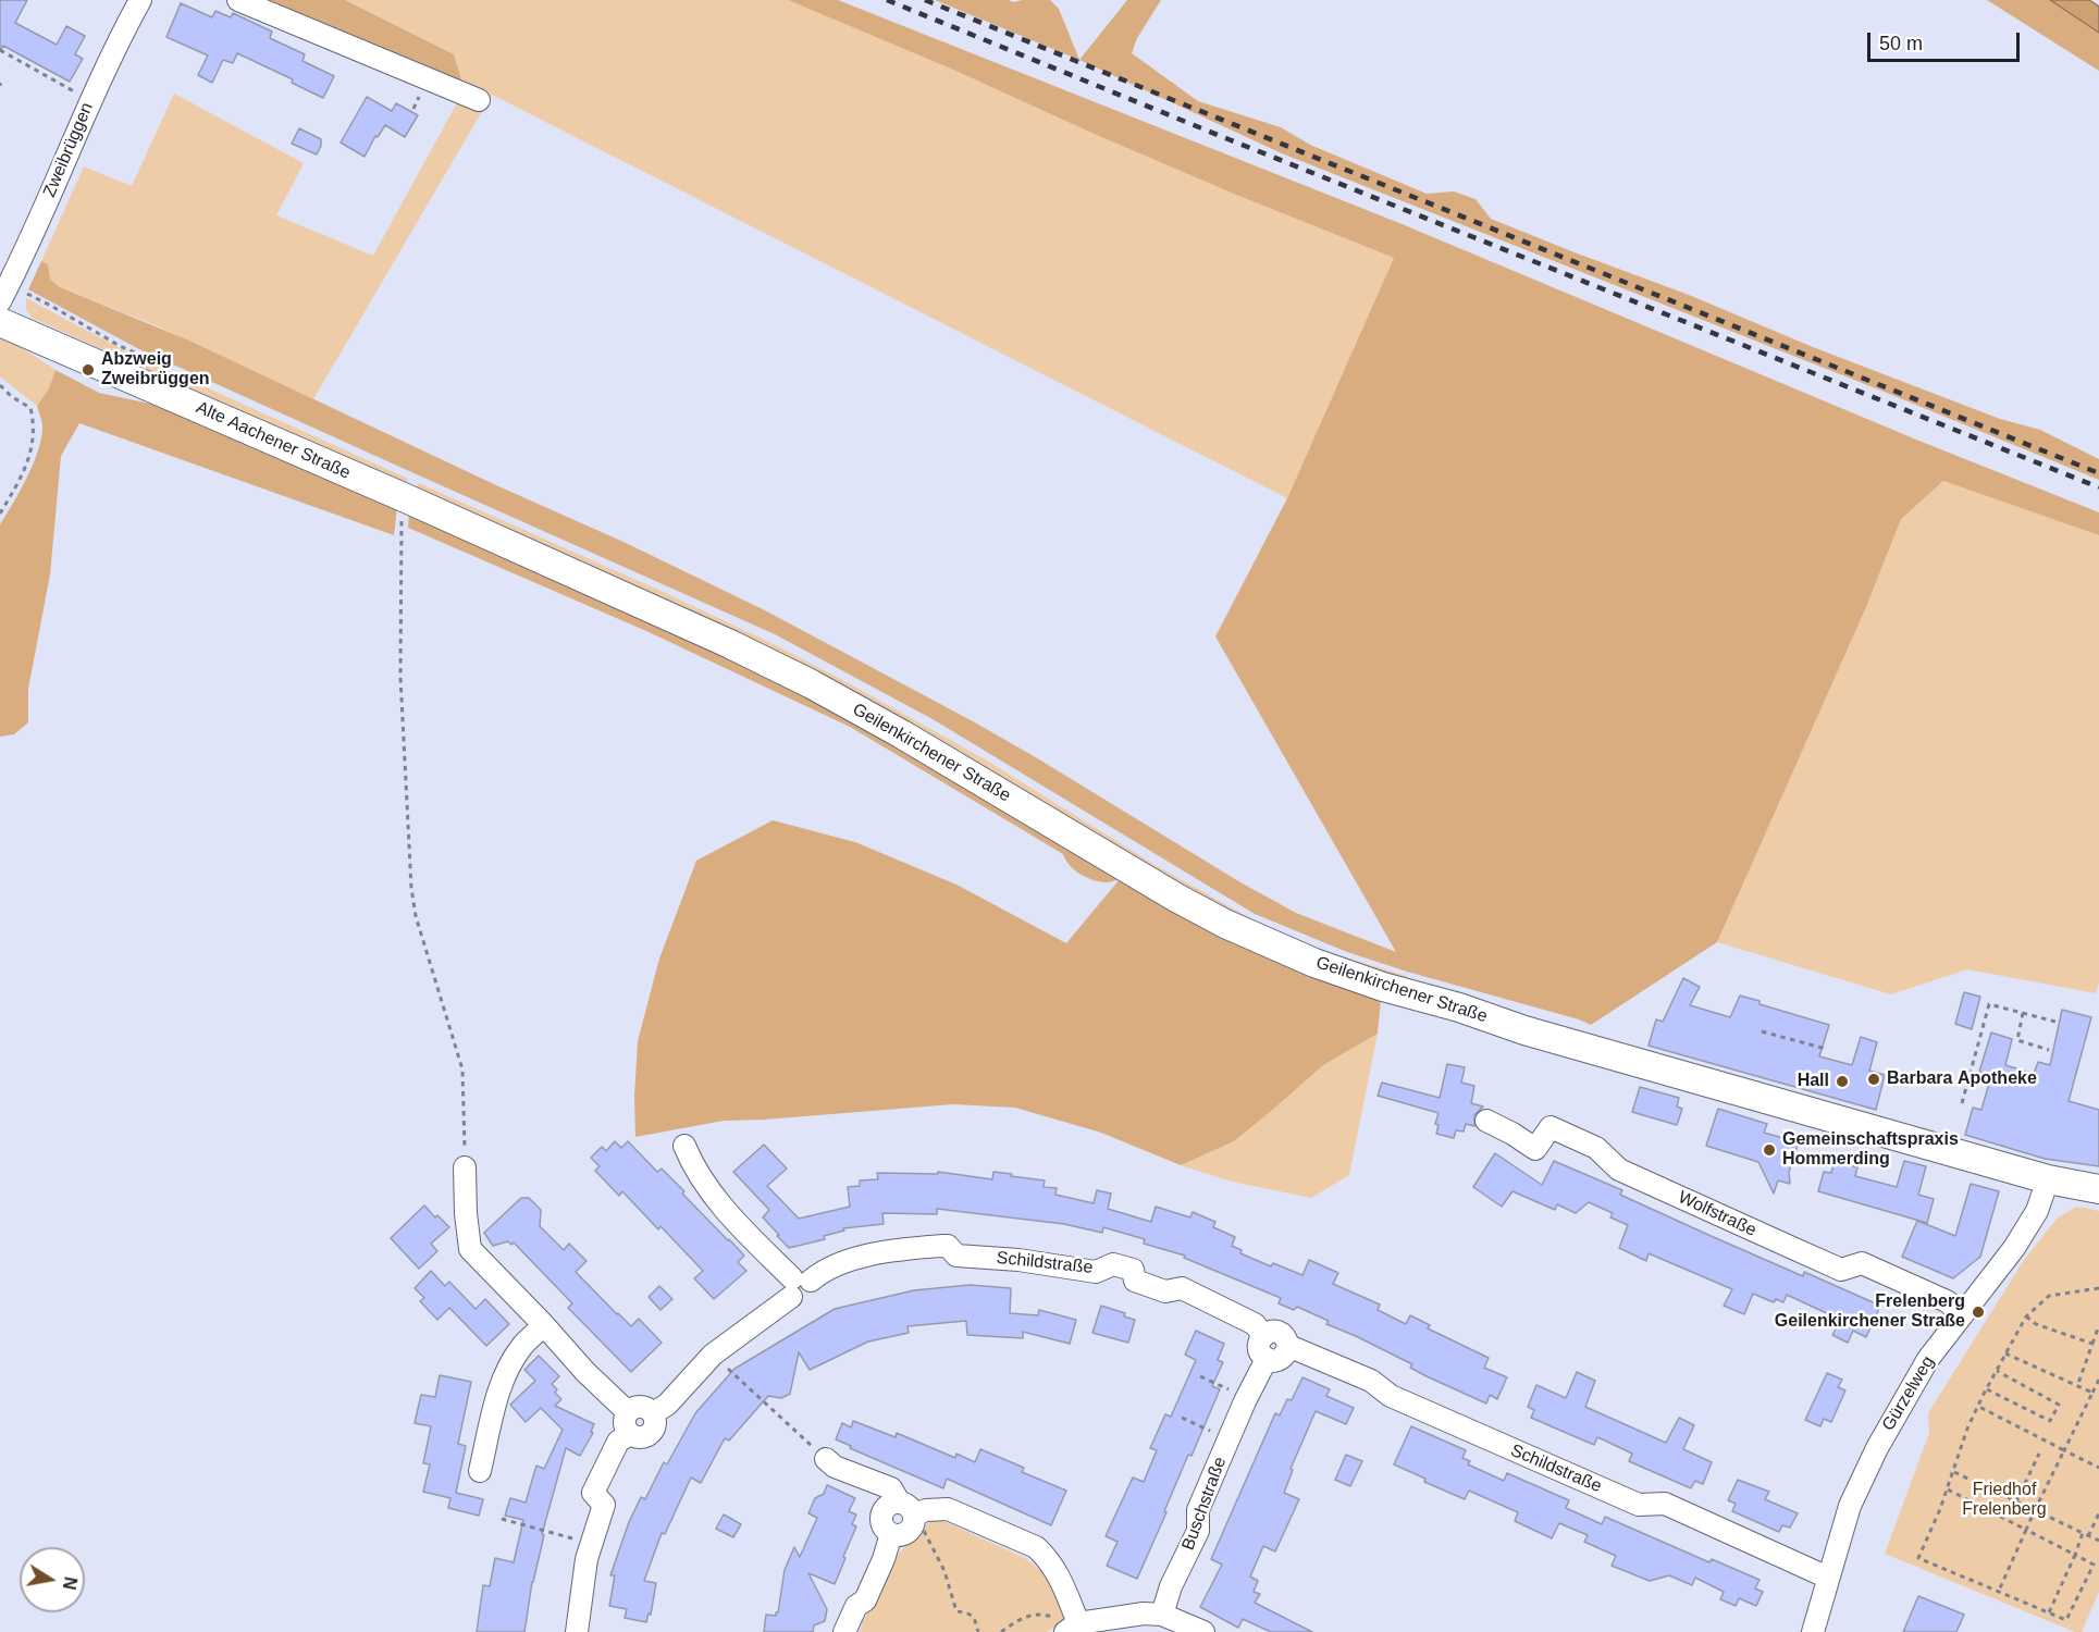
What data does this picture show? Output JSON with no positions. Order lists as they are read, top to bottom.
{
  "streets": {
    "main road": ["Alte Aachener Straße", "Geilenkirchener Straße"],
    "street": [
      "Zweibrüggen",
      "Wolfstraße",
      "Schildstraße",
      "Gürzelweg",
      "Buschstraße"
    ]
  },
  "crossings": [
    ["Alte Aachener Straße", "Geilenkirchener Straße"],
    ["Geilenkirchener Straße", "Gürzelweg"],
    ["Wolfstraße", "Gürzelweg"],
    ["Schildstraße", "Gürzelweg"],
    ["Schildstraße", "Buschstraße"]
  ],
  "parks": ["Friedhof Frelenberg"],
  "places": [
    "Abzweig Zweibrüggen",
    "Barbara Apotheke",
    "Hall",
    "Gemeinschaftspraxis Hommerding",
    "Frelenberg Geilenkirchener Straße"
  ],
  "scale_bar": "50 m",
  "north": "right"
}
